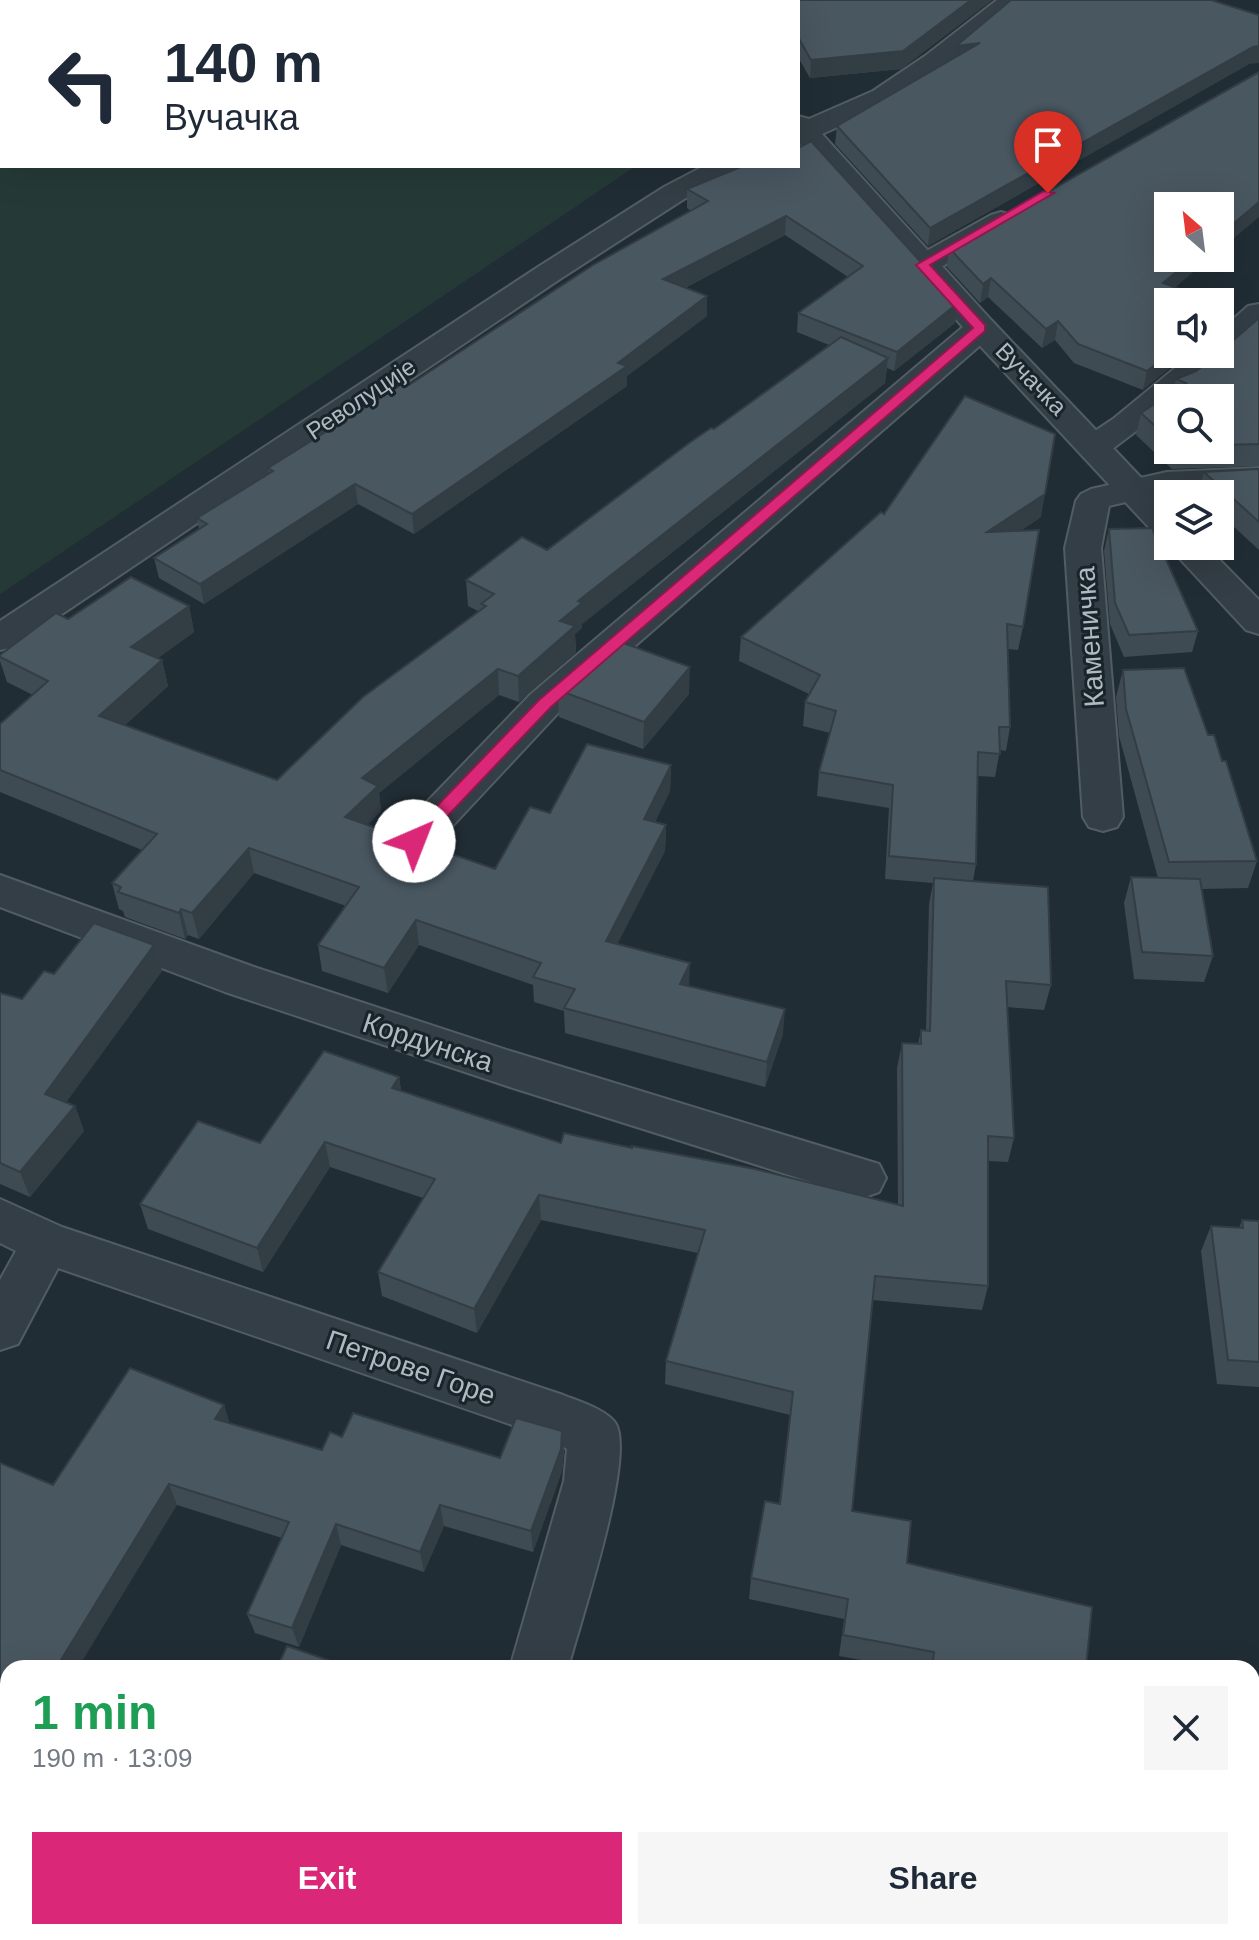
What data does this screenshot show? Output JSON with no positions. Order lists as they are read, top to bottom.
{
  "streets": {
    "street": [
      "Вучачка",
      "Револуције",
      "Каменичка",
      "Кордунска",
      "Петрове Горе"
    ]
  },
  "crossings": [
    ["Вучачка", "Каменичка"]
  ],
  "north": "top left",
  "page": {
    "turn": ["140 m", "Вучачка"],
    "heading": ["1 min", "190 m · 13:09"],
    "buttons": ["Exit", "Share"]
  }
}
